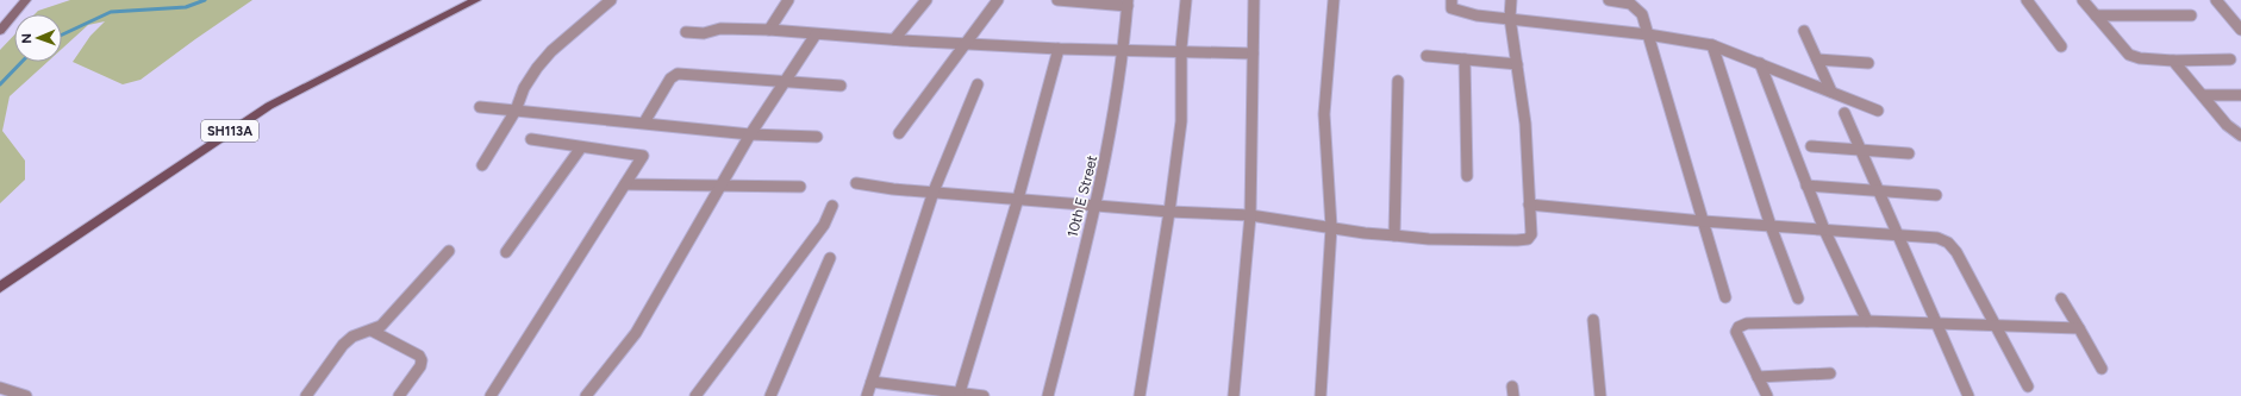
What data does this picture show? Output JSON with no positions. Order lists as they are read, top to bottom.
{
  "streets": {
    "main road": ["SH113A"],
    "street": ["10th E Street"]
  },
  "north": "left"
}
